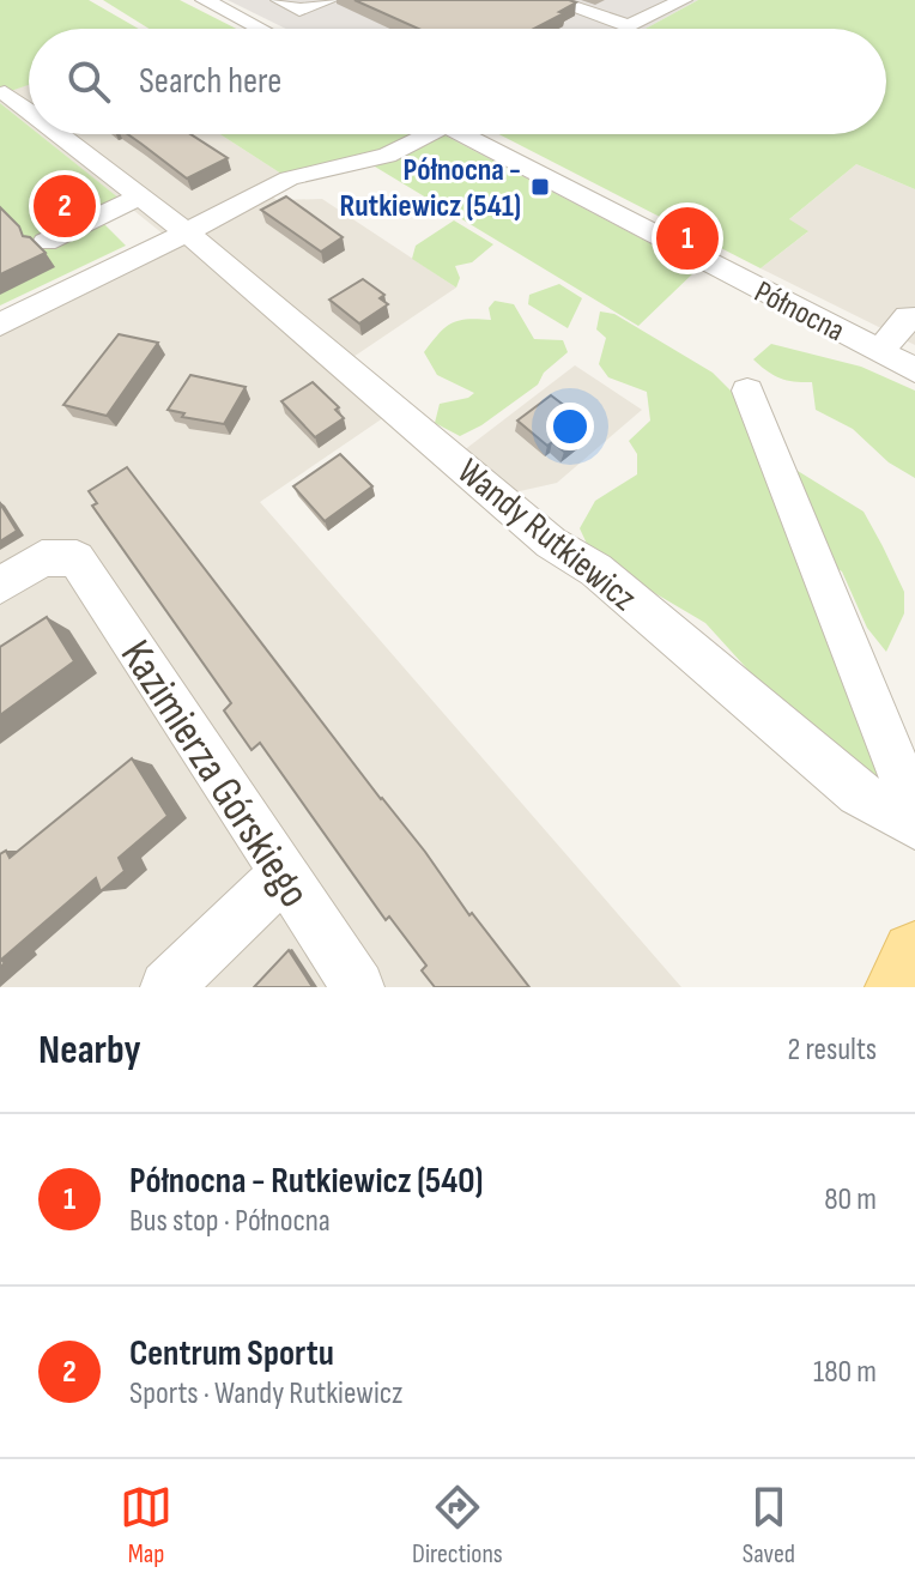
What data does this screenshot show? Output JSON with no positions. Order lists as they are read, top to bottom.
{
  "streets": {
    "street": ["Północna", "Wandy Rutkiewicz", "Kazimierza Górskiego"]
  },
  "places": {
    "transit": ["Północna - Rutkiewicz (541)"]
  },
  "page": {
    "search": "Search here",
    "pins": ["2", "1"],
    "heading": ["Nearby", "2 results"],
    "list": [
      {
        "mark": "1",
        "name": "Północna - Rutkiewicz (540)",
        "note": "Bus stop · Północna",
        "value": "80 m"
      },
      {
        "mark": "2",
        "name": "Centrum Sportu",
        "note": "Sports · Wandy Rutkiewicz",
        "value": "180 m"
      }
    ],
    "nav": ["Map", "Directions", "Saved"]
  }
}
